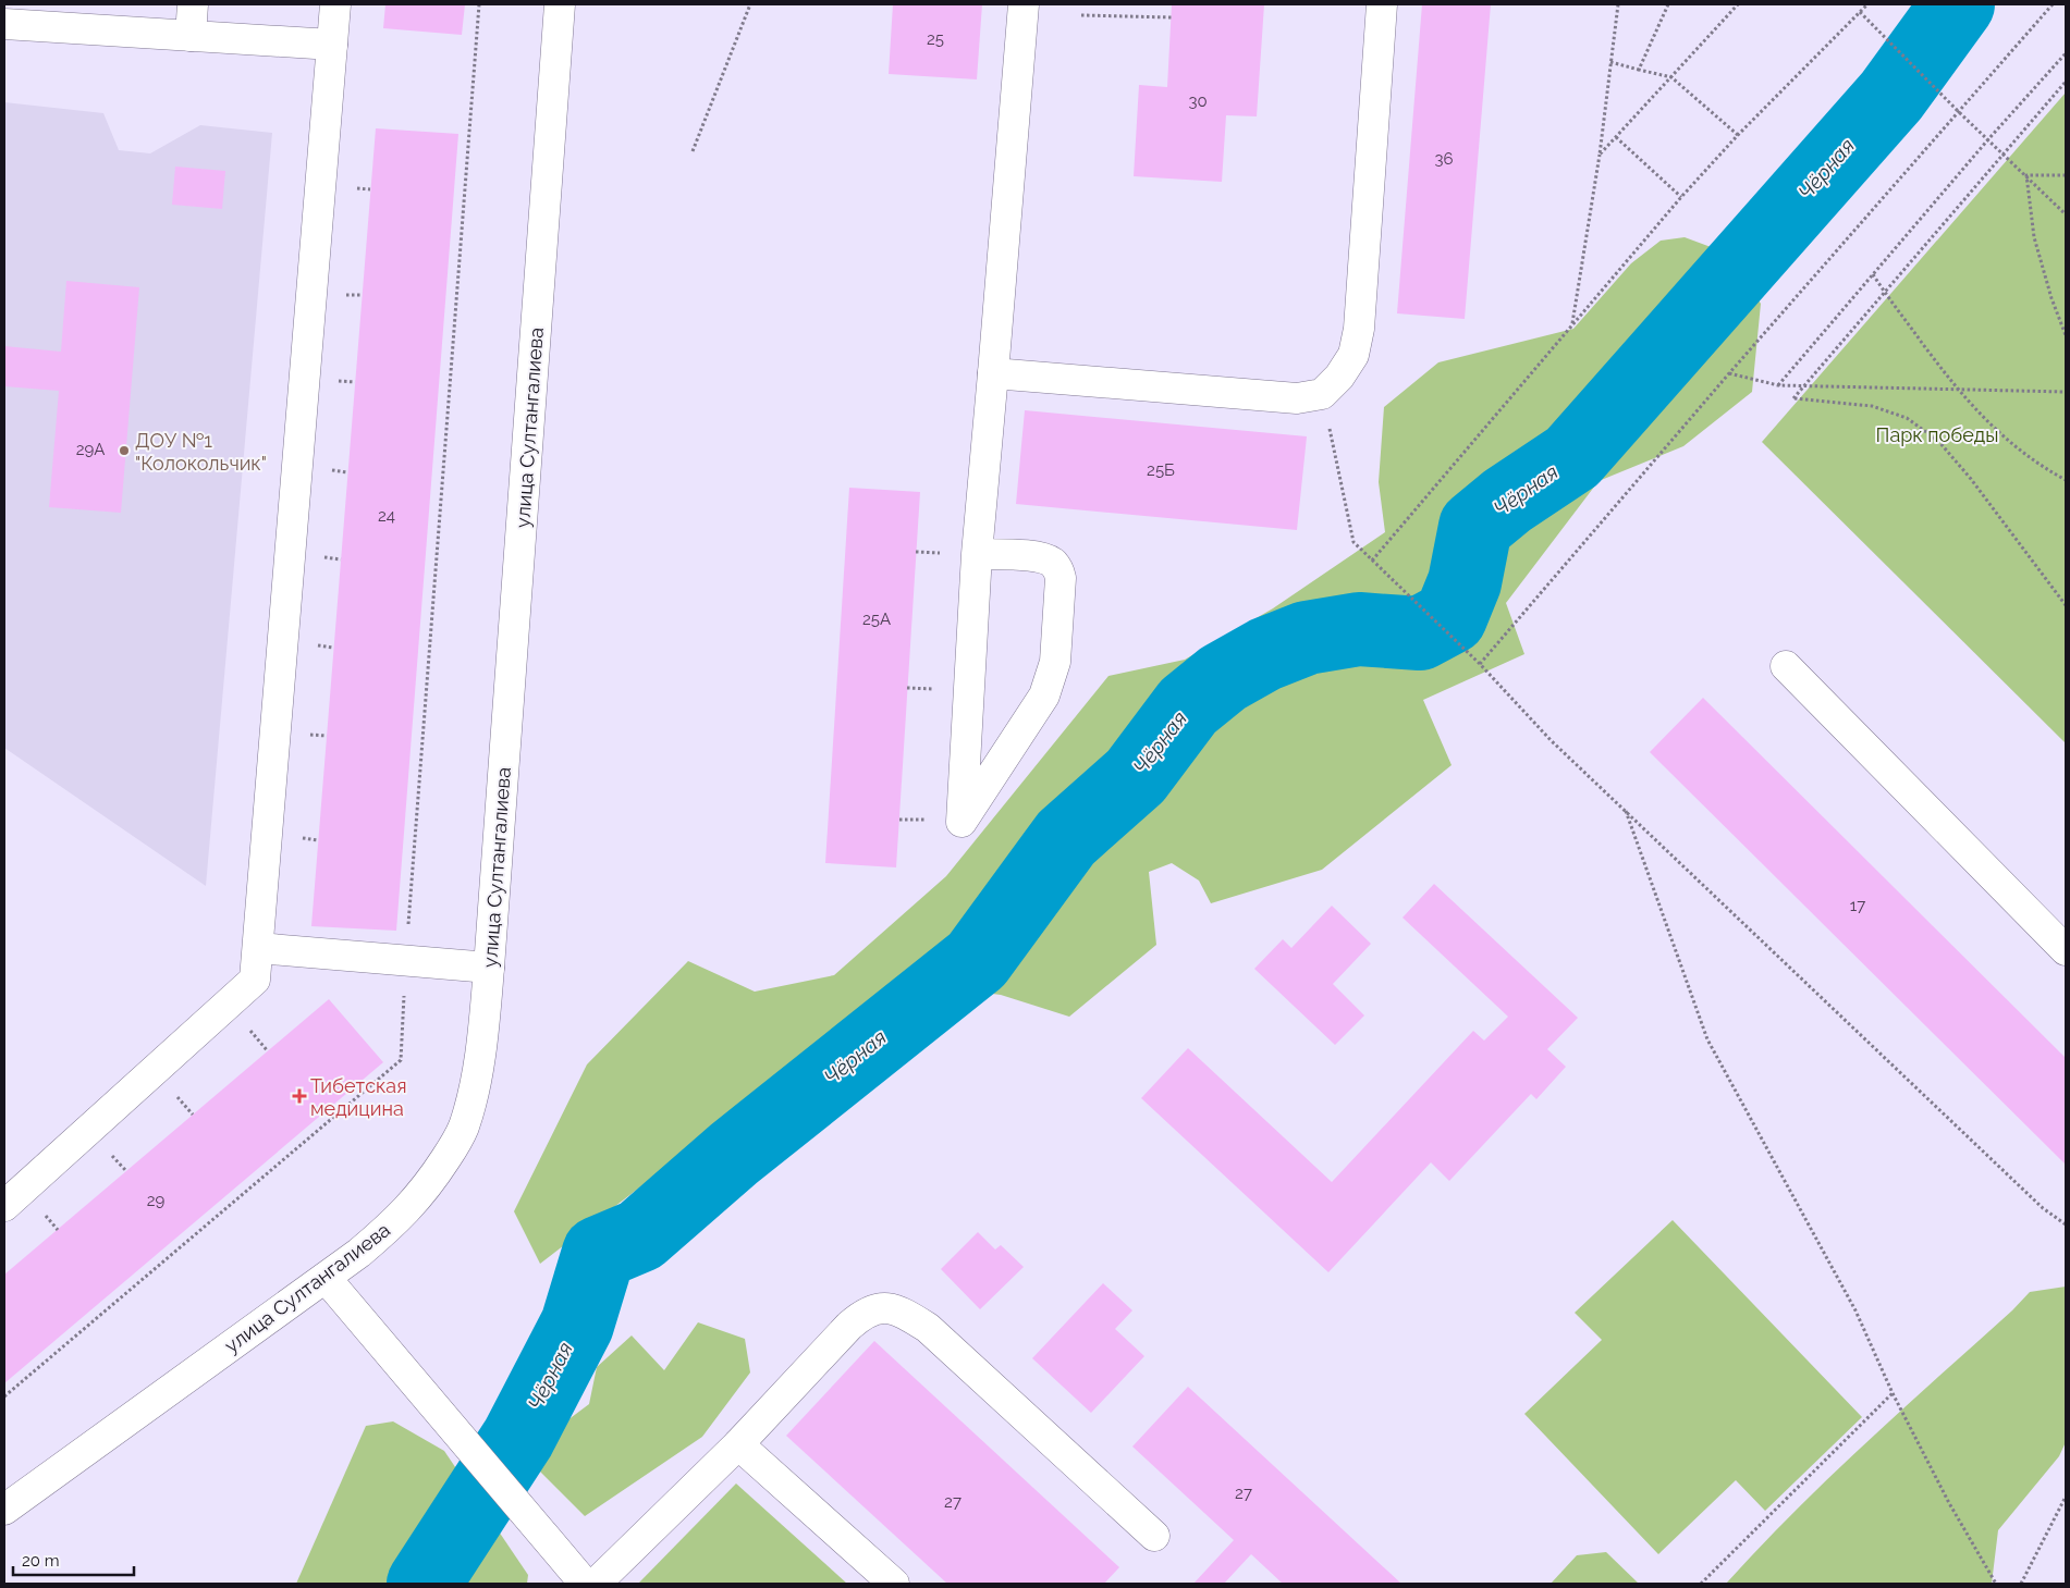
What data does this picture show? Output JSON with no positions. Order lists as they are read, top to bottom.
{
  "streets": {
    "street": ["улица Султангалиева"]
  },
  "water": ["Чёрная"],
  "parks": ["Парк победы"],
  "places": {
    "other": ["ДОУ №1 \"Колокольчик\""],
    "health": ["Тибетская медицина"]
  },
  "house_numbers": [
    "25",
    "30",
    "36",
    "29А",
    "25Б",
    "24",
    "25А",
    "17",
    "29",
    "27",
    "27"
  ],
  "scale_bar": "20 m"
}
